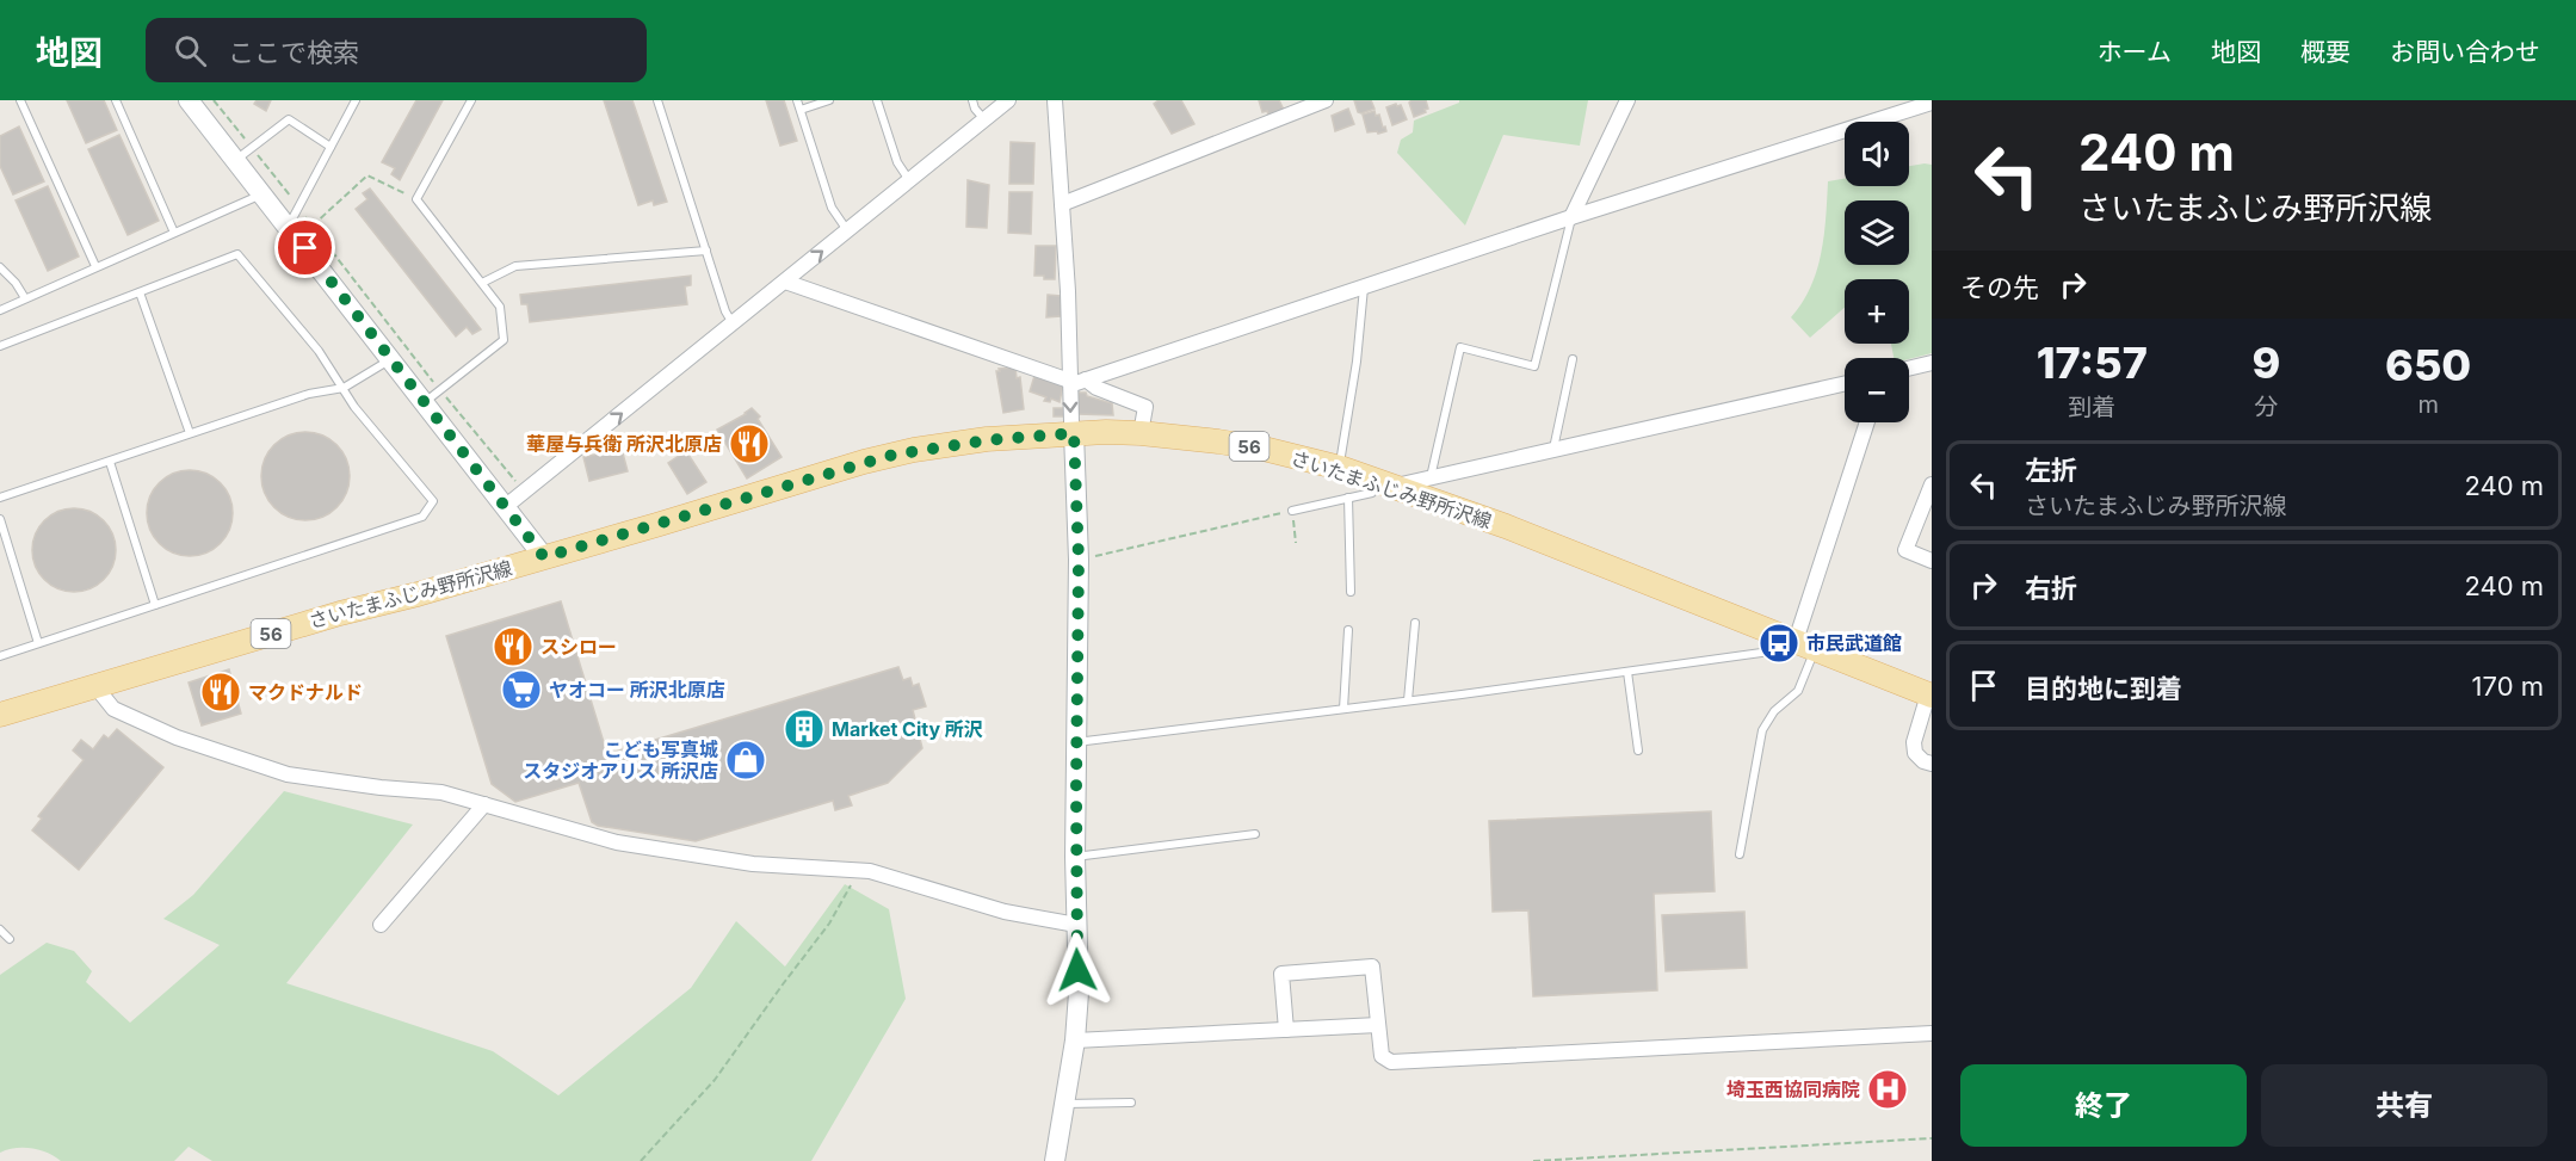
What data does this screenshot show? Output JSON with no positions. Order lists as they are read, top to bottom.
{
  "streets": {
    "main road": ["56", "さいたまふじみ野所沢線"]
  },
  "places": {
    "restaurant": ["華屋与兵衛 所沢北原店", "スシロー", "マクドナルド"],
    "bus stop": ["市民武道館"],
    "supermarket": ["ヤオコー 所沢北原店"],
    "building": ["Market City 所沢"],
    "shop": ["こども写真城 スタジオアリス 所沢店"],
    "hospital": ["埼玉西協同病院"]
  },
  "page": {
    "header": "地図",
    "search": "ここで検索",
    "nav": [
      "ホーム",
      "地図",
      "概要",
      "お問い合わせ"
    ],
    "turn": ["240 m", "さいたまふじみ野所沢線"],
    "map_buttons": ["+", "−"],
    "then": "その先",
    "eta": [
      "17:57",
      "到着",
      "9",
      "分",
      "650",
      "m"
    ],
    "list": [
      {
        "name": "左折",
        "note": "さいたまふじみ野所沢線",
        "value": "240 m"
      },
      {
        "name": "右折",
        "value": "240 m"
      },
      {
        "name": "目的地に到着",
        "value": "170 m"
      }
    ],
    "buttons": ["終了", "共有"]
  }
}
